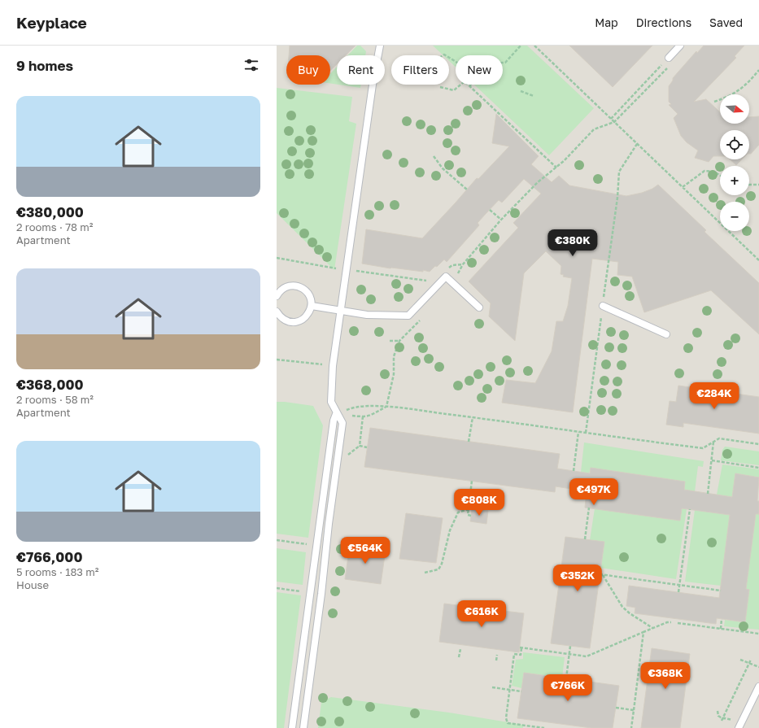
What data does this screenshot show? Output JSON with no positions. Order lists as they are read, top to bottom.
{
  "north": "right",
  "page": {
    "header": "Keyplace",
    "nav": ["Map", "Directions", "Saved"],
    "heading": "9 homes",
    "chip": [
      "Buy",
      "Rent",
      "Filters",
      "New"
    ],
    "list": [
      {
        "name": "€380,000",
        "note": "2 rooms · 78 m² · Apartment"
      },
      {
        "name": "€368,000",
        "note": "2 rooms · 58 m² · Apartment"
      },
      {
        "name": "€766,000",
        "note": "5 rooms · 183 m² · House"
      }
    ],
    "map_buttons": ["+", "−"],
    "price": [
      "€380K",
      "€284K",
      "€497K",
      "€808K",
      "€564K",
      "€352K",
      "€616K",
      "€368K",
      "€766K"
    ]
  }
}
